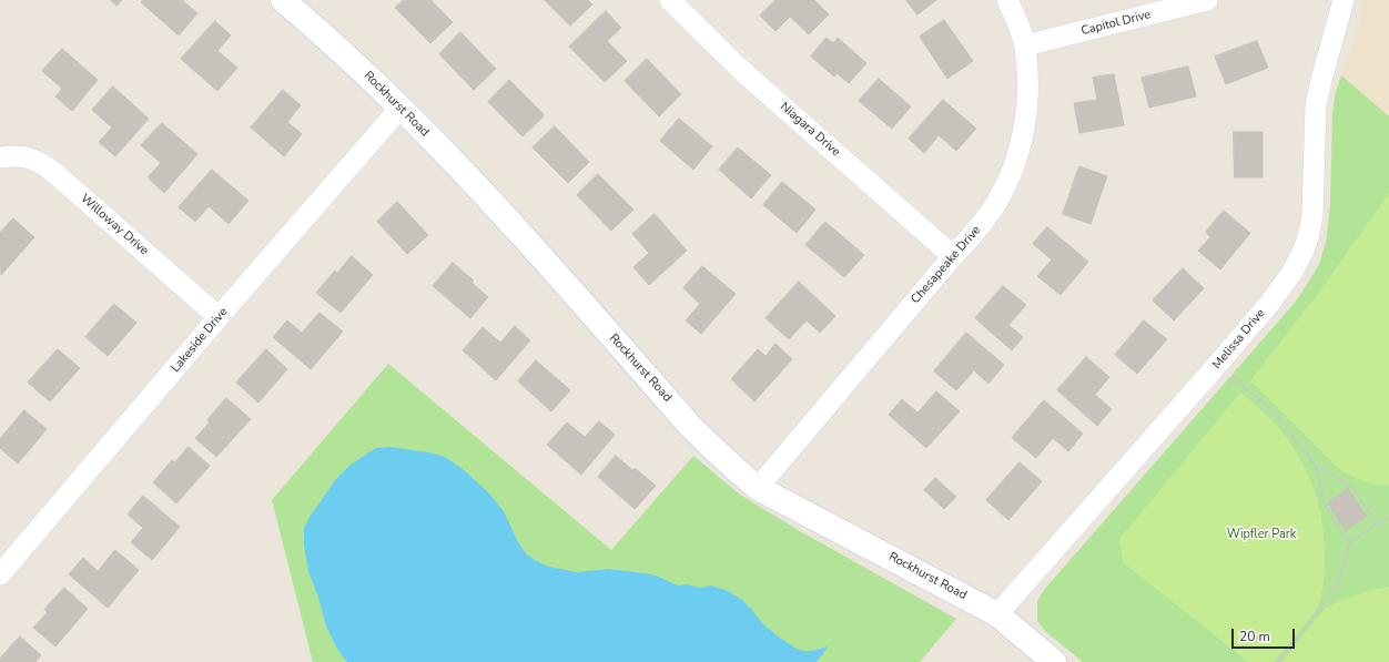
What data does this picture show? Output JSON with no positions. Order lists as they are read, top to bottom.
{
  "streets": {
    "street": [
      "Capitol Drive",
      "Rockhurst Road",
      "Niagara Drive",
      "Willoway Drive",
      "Chesapeake Drive",
      "Melissa Drive",
      "Lakeside Drive"
    ]
  },
  "crossings": [
    ["Capitol Drive", "Chesapeake Drive"],
    ["Rockhurst Road", "Chesapeake Drive"],
    ["Rockhurst Road", "Melissa Drive"],
    ["Rockhurst Road", "Lakeside Drive"],
    ["Niagara Drive", "Chesapeake Drive"],
    ["Willoway Drive", "Lakeside Drive"]
  ],
  "parks": ["Wipfler Park"],
  "scale_bar": "20 m"
}
